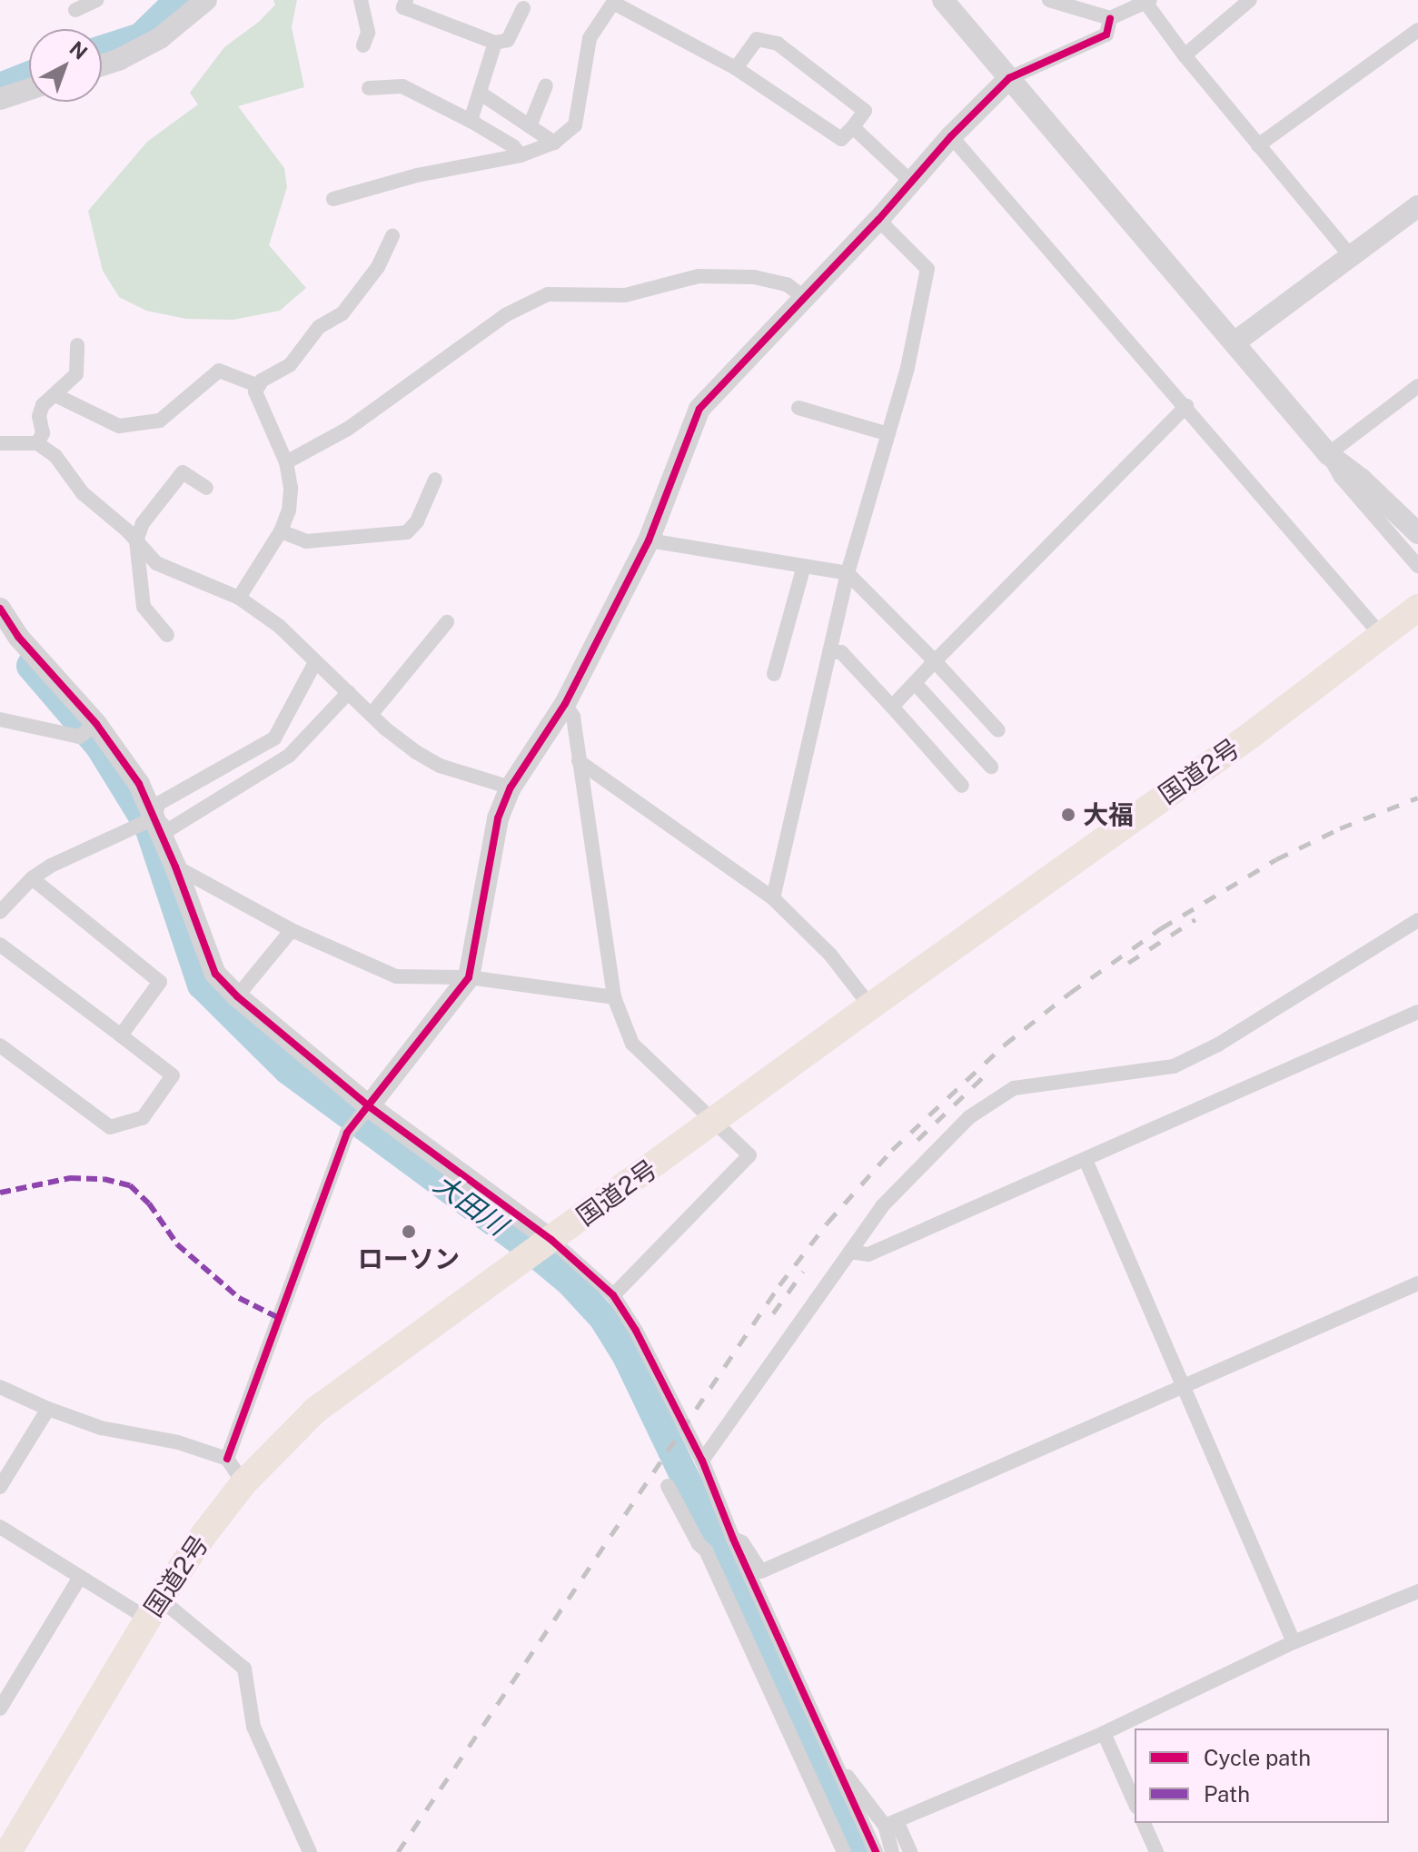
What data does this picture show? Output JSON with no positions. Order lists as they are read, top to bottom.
{
  "streets": {
    "highway": ["国道2号"]
  },
  "water": ["大田川"],
  "places": ["大福", "ローソン"],
  "legend": ["Cycle path", "Path"],
  "north": "top right"
}
